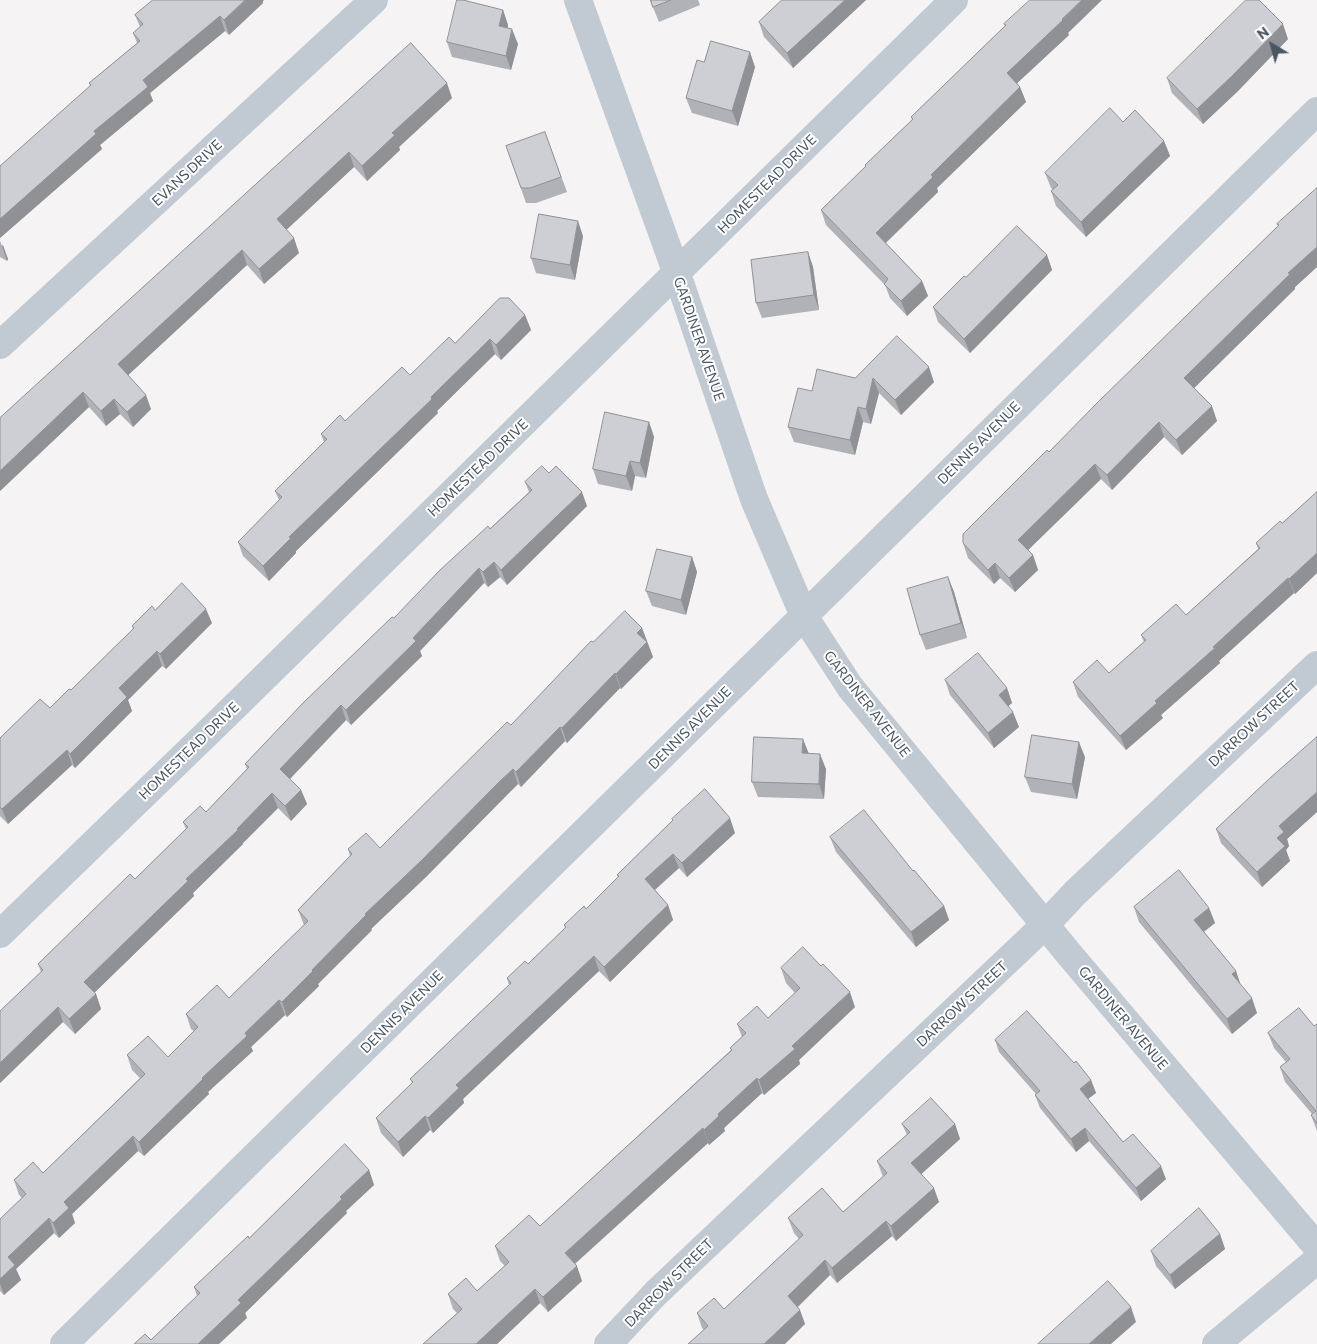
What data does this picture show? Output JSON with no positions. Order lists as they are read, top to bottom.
{
  "streets": {
    "street": [
      "EVANS DRIVE",
      "HOMESTEAD DRIVE",
      "GARDINER AVENUE",
      "DENNIS AVENUE",
      "DARROW STREET"
    ]
  },
  "crossings": [
    ["HOMESTEAD DRIVE", "GARDINER AVENUE"],
    ["GARDINER AVENUE", "DENNIS AVENUE"],
    ["GARDINER AVENUE", "DARROW STREET"]
  ],
  "north": "top left"
}
